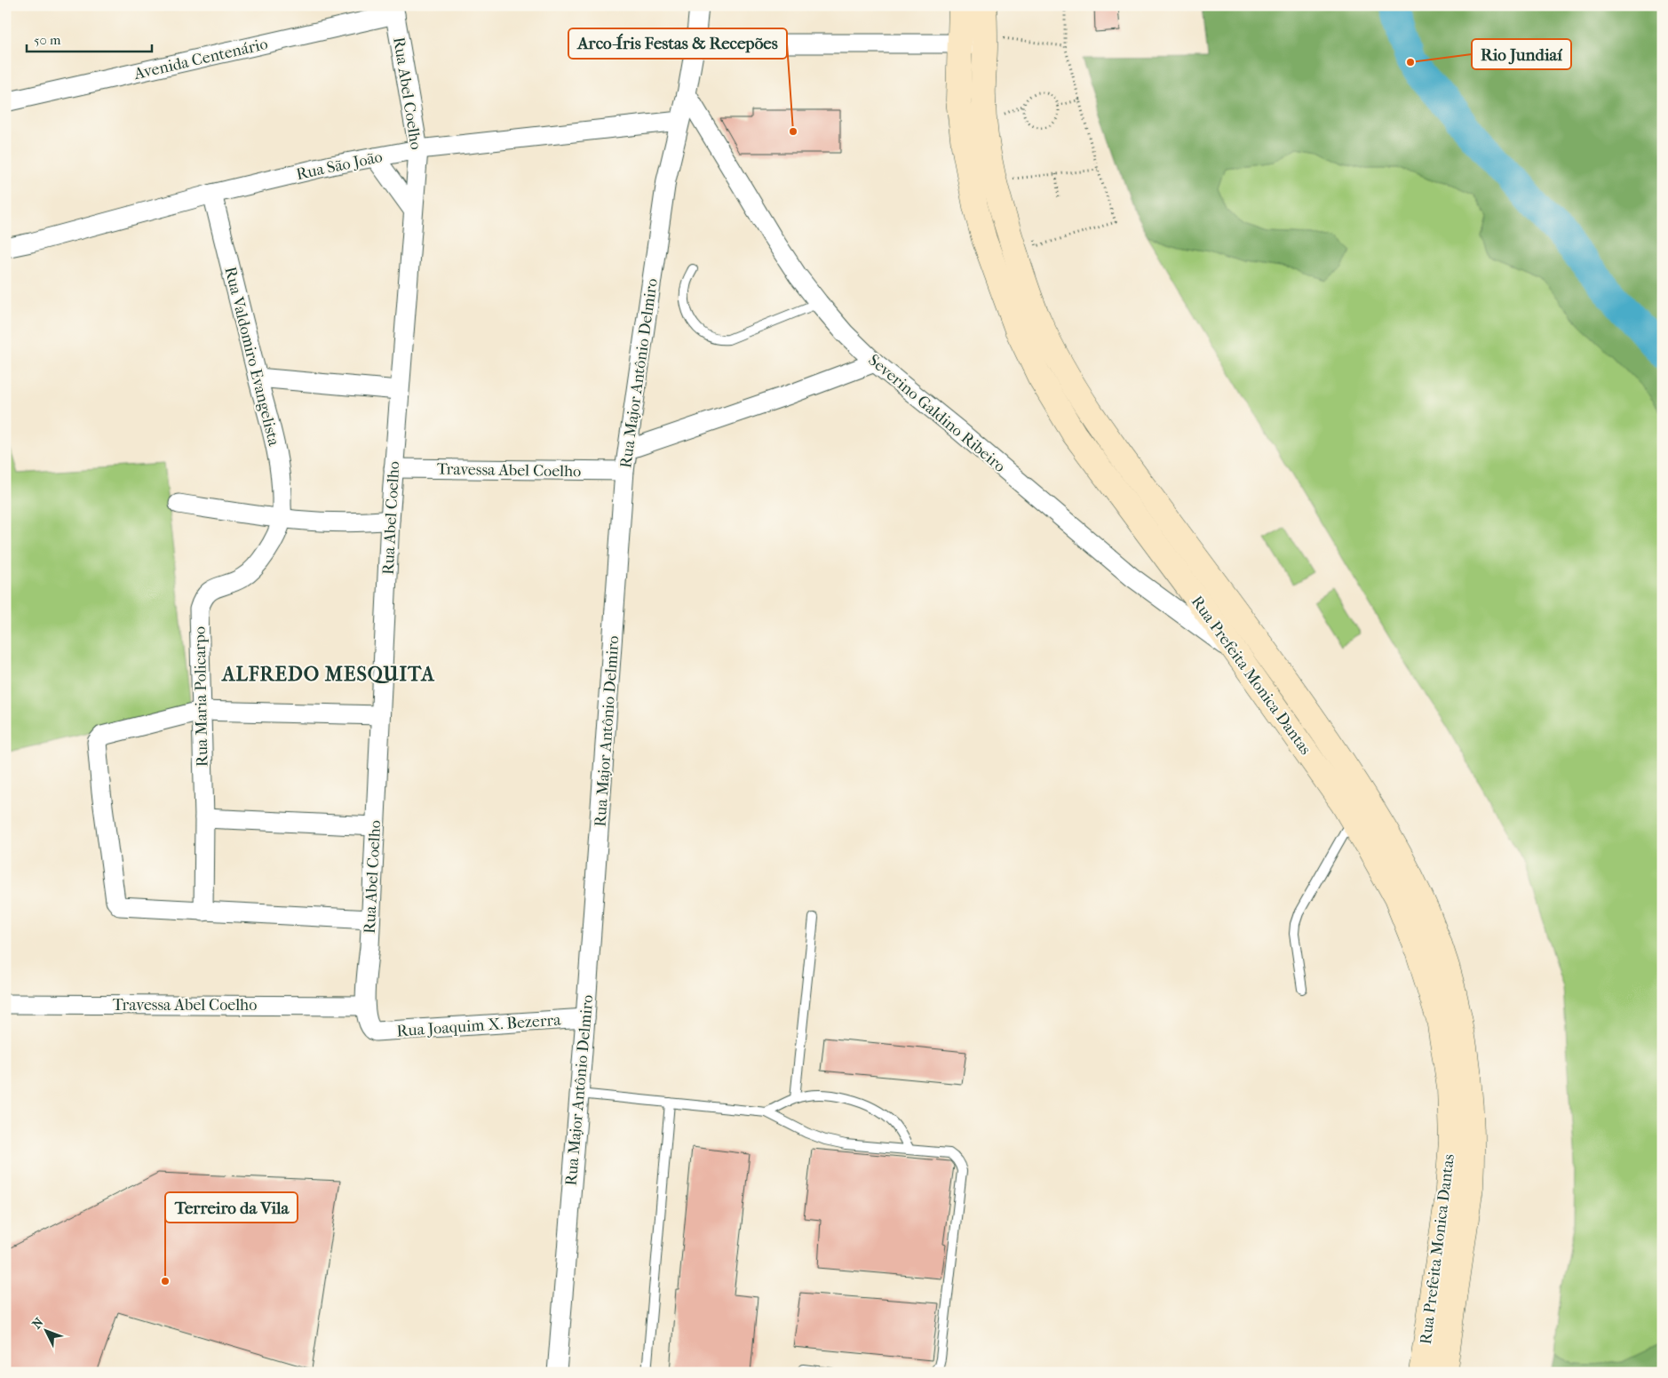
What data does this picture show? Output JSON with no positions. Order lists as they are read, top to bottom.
{
  "streets": {
    "main road": ["Rua Prefeita Monica Dantas"],
    "street": [
      "Avenida Centenário",
      "Rua Abel Coelho",
      "Rua São João",
      "Rua Valdomiro Evangelista",
      "Rua Major Antônio Delmiro",
      "Severino Galdino Ribeiro",
      "Travessa Abel Coelho",
      "Rua Maria Policarpo",
      "Rua Joaquim X. Bezerra"
    ]
  },
  "crossings": [
    ["Avenida Centenário", "Rua Abel Coelho"],
    ["Rua Abel Coelho", "Rua São João"],
    ["Rua Abel Coelho", "Travessa Abel Coelho"],
    ["Rua Abel Coelho", "Rua Joaquim X. Bezerra"],
    ["Rua São João", "Rua Valdomiro Evangelista"],
    ["Rua São João", "Rua Major Antônio Delmiro"],
    ["Rua Valdomiro Evangelista", "Rua Maria Policarpo"],
    ["Rua Major Antônio Delmiro", "Severino Galdino Ribeiro"],
    ["Rua Major Antônio Delmiro", "Travessa Abel Coelho"],
    ["Rua Major Antônio Delmiro", "Rua Joaquim X. Bezerra"],
    ["Severino Galdino Ribeiro", "Rua Prefeita Monica Dantas"]
  ],
  "districts": ["ALFREDO MESQUITA"],
  "places": ["Rio Jundiaí", "Arco-Íris Festas & Recepões", "Terreiro da Vila"],
  "scale_bar": "50 m",
  "north": "top left"
}
